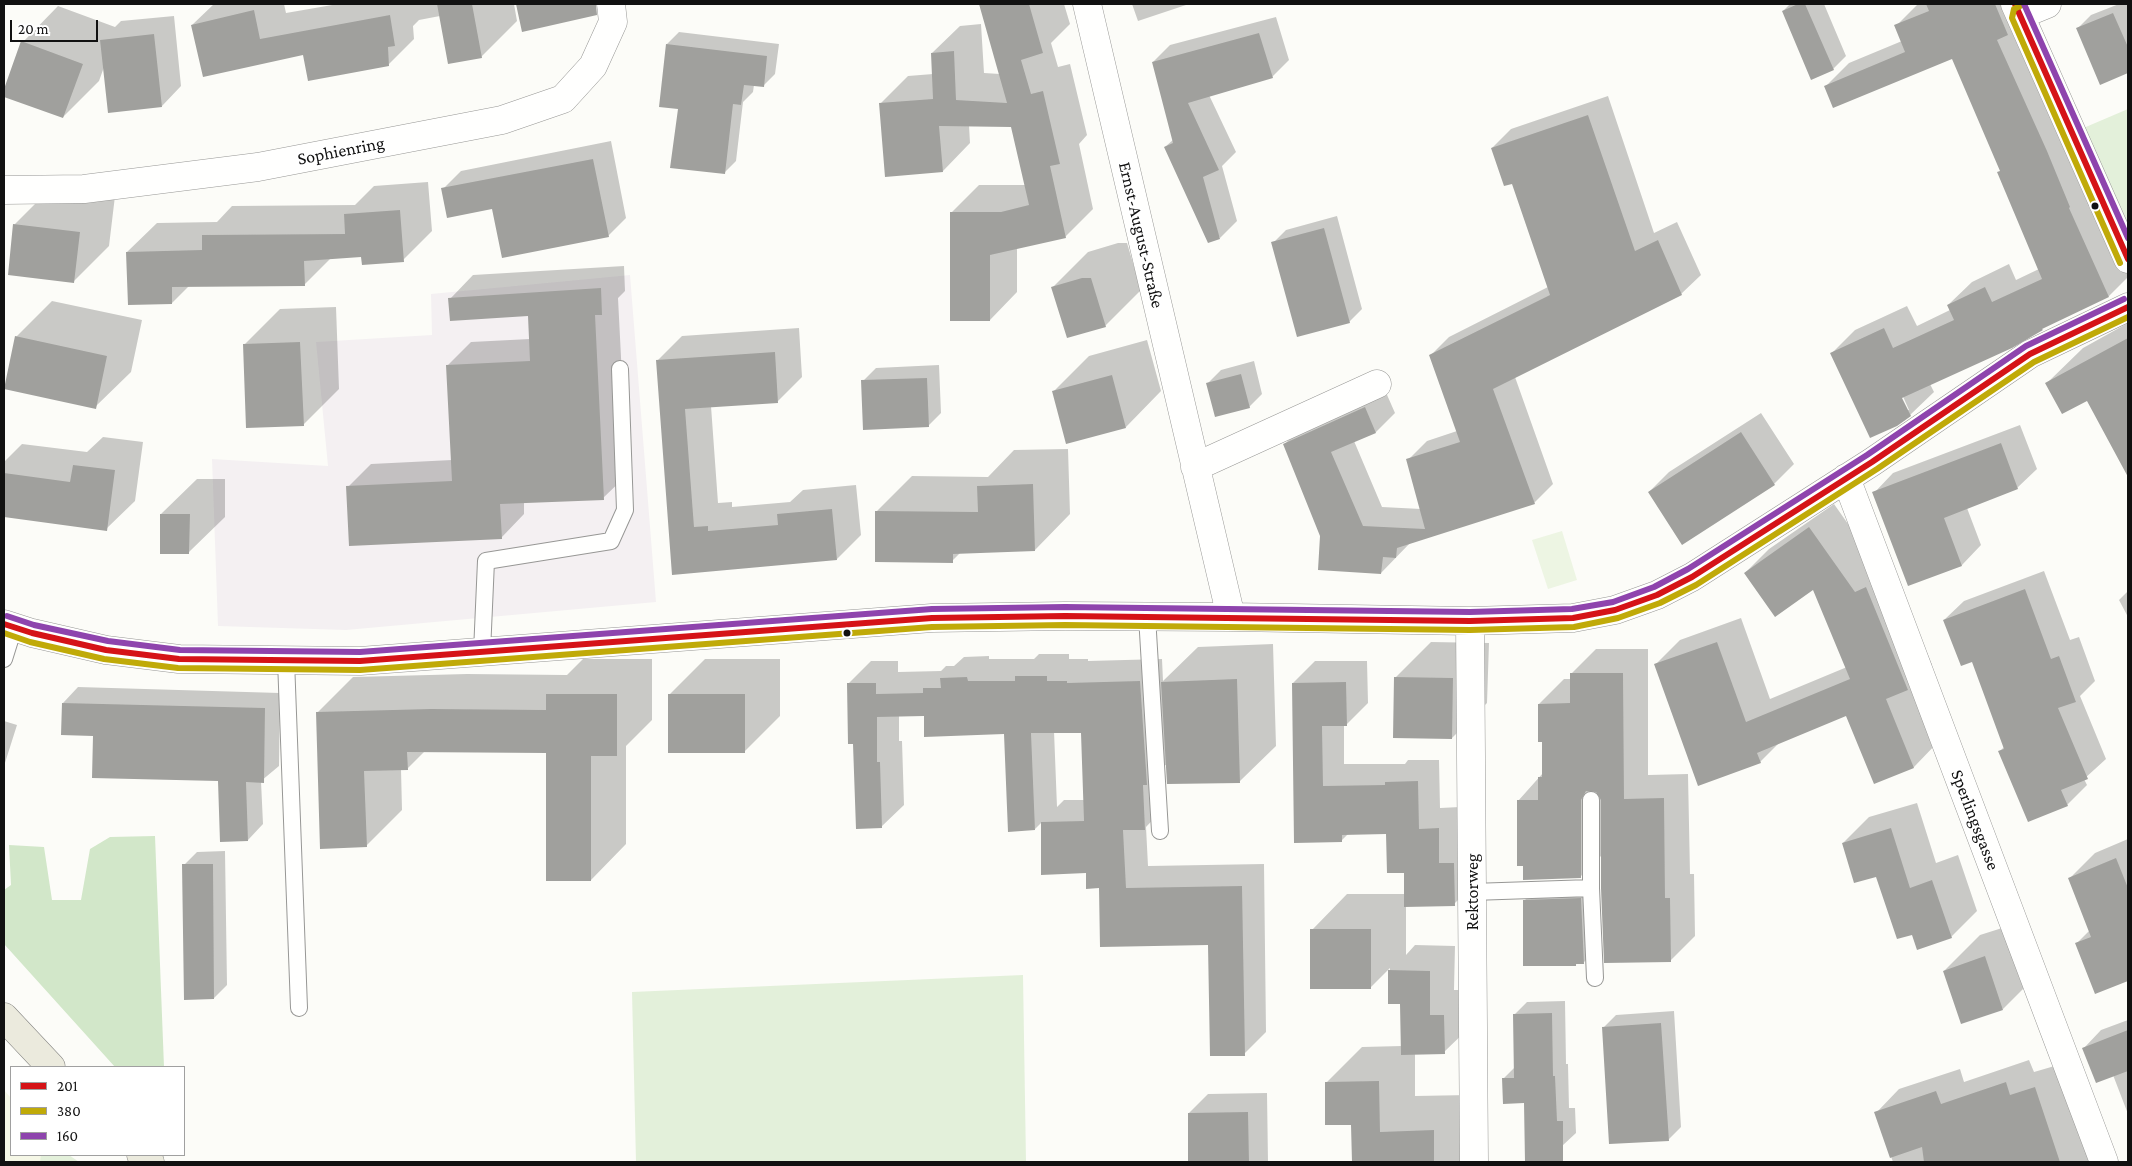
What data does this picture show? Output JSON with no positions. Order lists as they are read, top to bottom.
{
  "streets": {
    "street": [
      "Sophienring",
      "Ernst-August-Straße",
      "Sperlingsgasse",
      "Rektorweg"
    ]
  },
  "lines": ["transit line 201", "transit line 380", "transit line 160"],
  "legend": ["201", "380", "160"],
  "scale_bar": "20 m"
}
